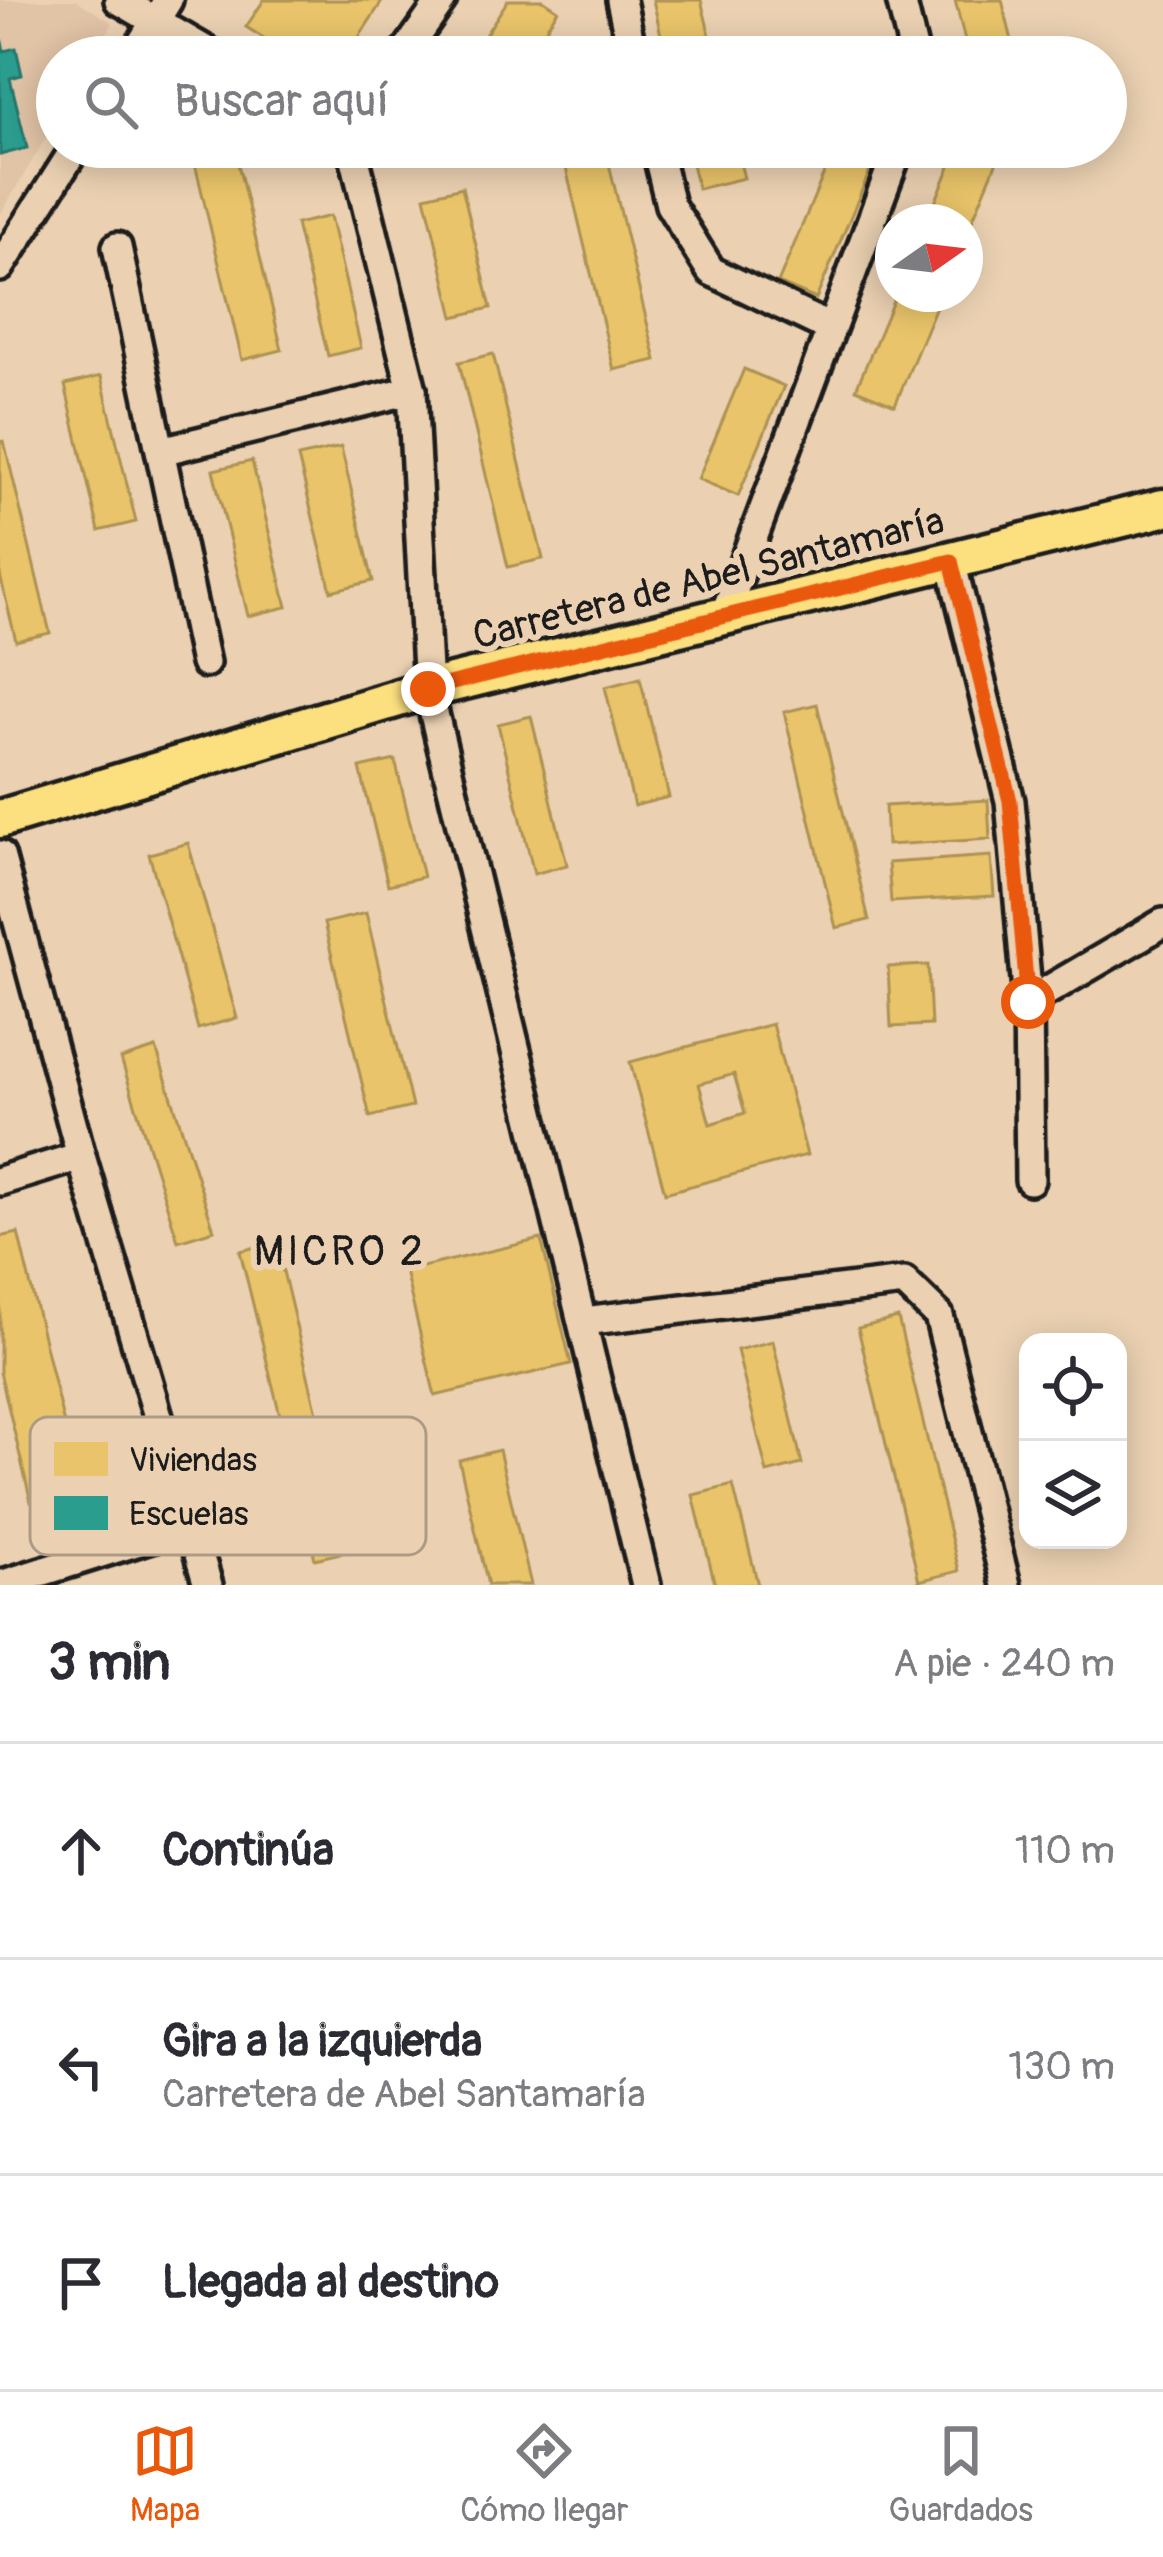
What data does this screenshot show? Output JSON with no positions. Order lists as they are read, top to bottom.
{
  "streets": {
    "main road": ["Carretera de Abel Santamaría"]
  },
  "districts": ["MICRO 2"],
  "legend": ["Viviendas", "Escuelas"],
  "north": "right",
  "page": {
    "search": "Buscar aquí",
    "heading": ["3 min", "A pie · 240 m"],
    "list": [
      ["Continúa", "110 m"],
      ["Gira a la izquierda", "Carretera de Abel Santamaría", "130 m"],
      "Llegada al destino"
    ],
    "nav": ["Mapa", "Cómo llegar", "Guardados"]
  }
}
